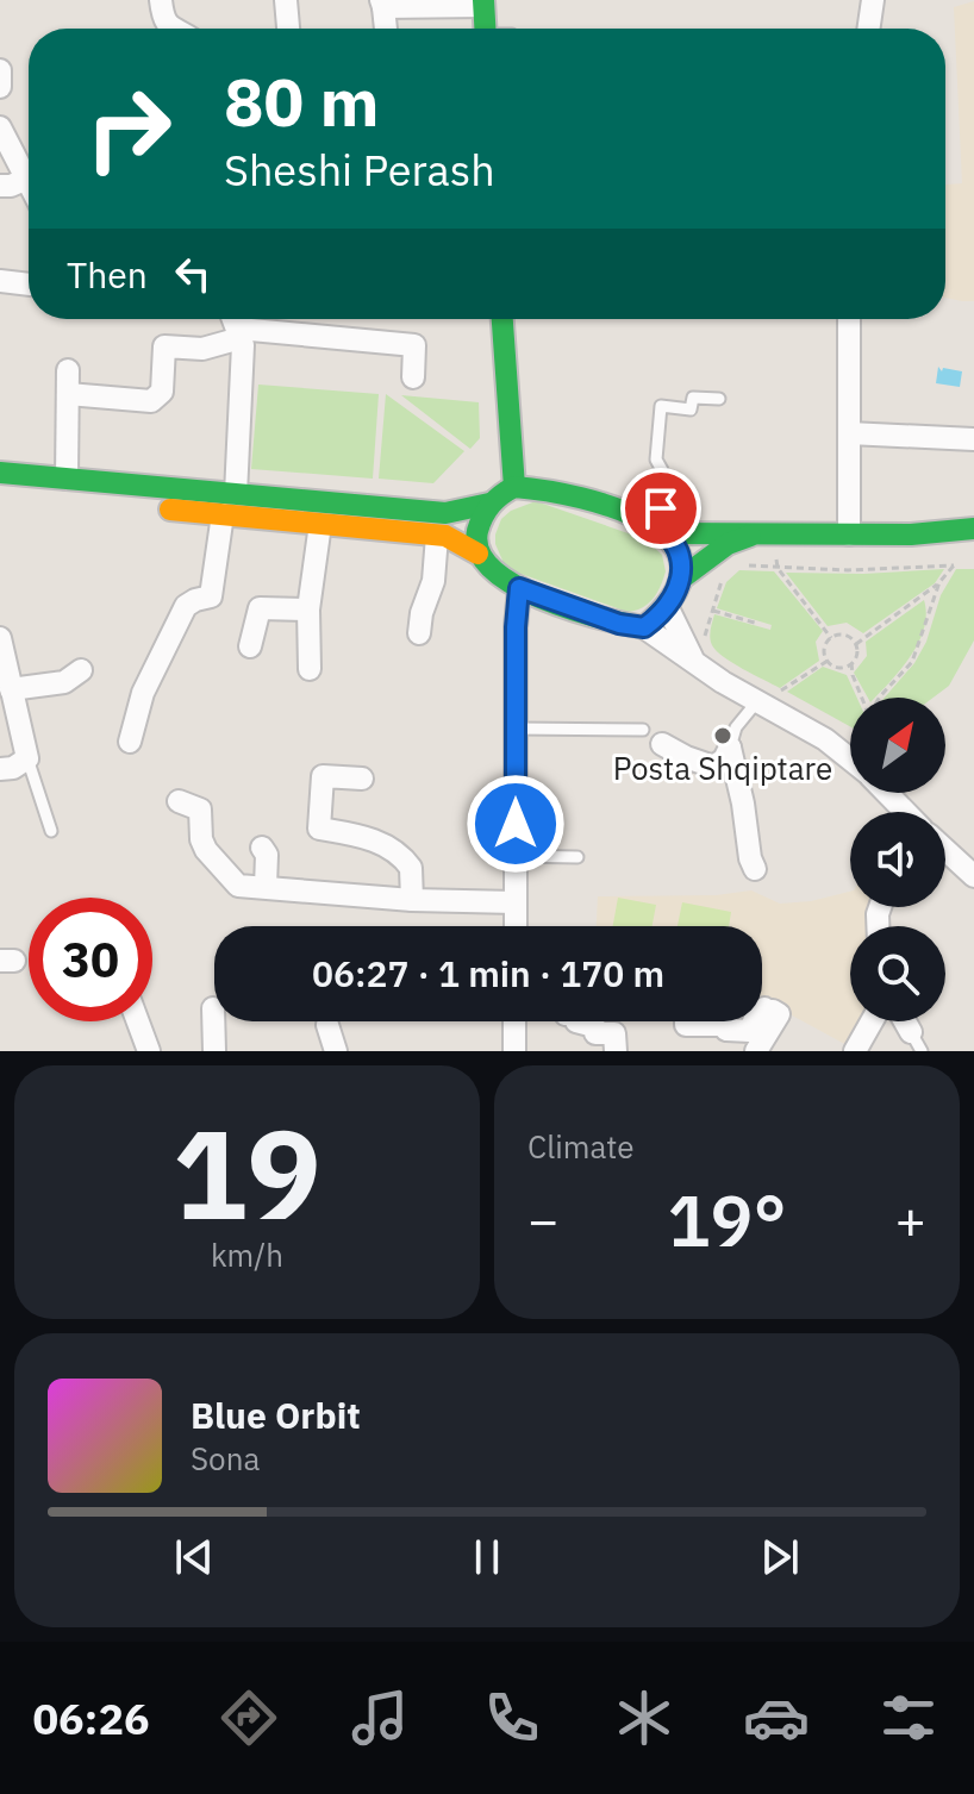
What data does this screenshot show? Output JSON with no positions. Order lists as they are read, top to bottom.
{
  "places": ["Posta Shqiptare"],
  "north": "top right",
  "page": {
    "turn": ["80 m", "Sheshi Perash"],
    "then": "Then",
    "limit": "30",
    "trip": "06:27 · 1 min · 170 m",
    "tile": [
      ["19", "km/h"],
      "Climate"
    ],
    "heat": ["−", "19°", "+"],
    "song": ["Blue Orbit", "Sona"],
    "tabs": "06:26"
  }
}
